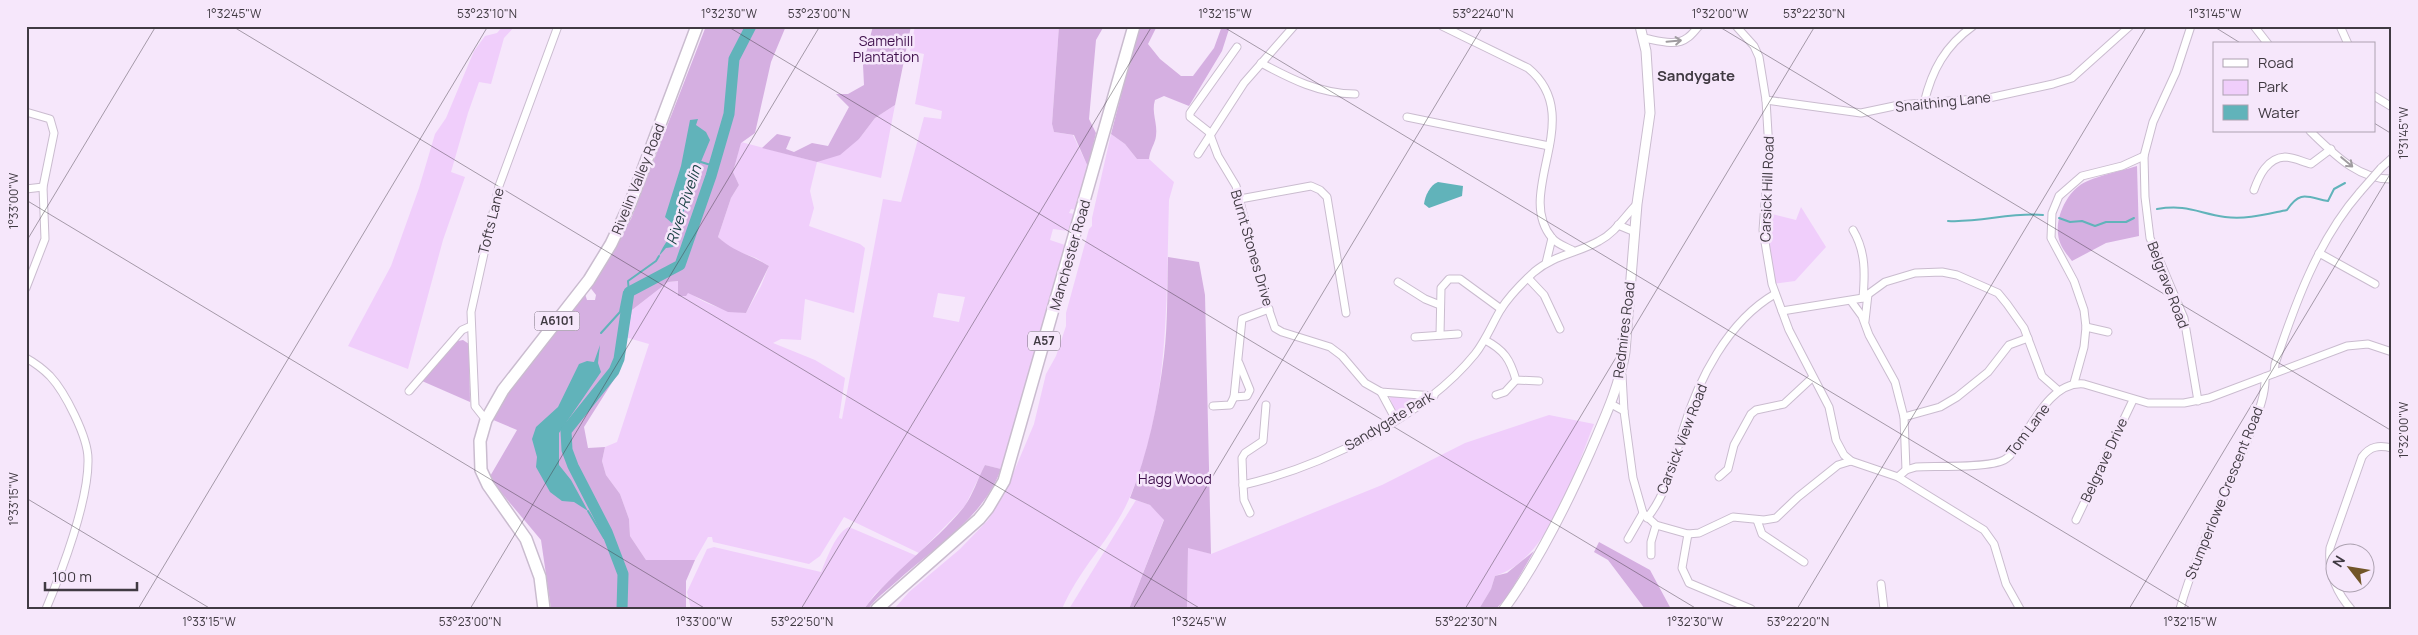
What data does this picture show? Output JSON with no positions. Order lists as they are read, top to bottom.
{
  "streets": {
    "main road": [
      "Rivelin Valley Road",
      "Manchester Road",
      "A6101",
      "A57"
    ],
    "street": [
      "Snaithing Lane",
      "Carsick Hill Road",
      "Tofts Lane",
      "Burnt Stones Drive",
      "Belgrave Road",
      "Redmires Road",
      "Sandygate Park",
      "Tom Lane",
      "Carsick View Road",
      "Belgrave Drive",
      "Stumperlowe Crescent Road"
    ]
  },
  "crossings": [
    ["Snaithing Lane", "Carsick Hill Road"],
    ["Rivelin Valley Road", "Tofts Lane"],
    ["Carsick Hill Road", "Carsick View Road"],
    ["Burnt Stones Drive", "Sandygate Park"],
    ["Redmires Road", "Sandygate Park"]
  ],
  "districts": ["Sandygate"],
  "water": ["River Rivelin"],
  "parks": ["Samehill Plantation", "Hagg Wood"],
  "legend": ["Road", "Park", "Water"],
  "scale_bar": "100 m",
  "north": "top left",
  "coordinates": [
    "1°32'45\"W",
    "53°23'10\"N",
    "1°32'30\"W",
    "53°23'00\"N",
    "1°32'15\"W",
    "53°22'40\"N",
    "1°32'00\"W",
    "53°22'30\"N",
    "1°31'45\"W",
    "1°33'00\"W",
    "1°33'15\"W",
    "53°22'50\"N",
    "53°22'20\"N"
  ]
}
